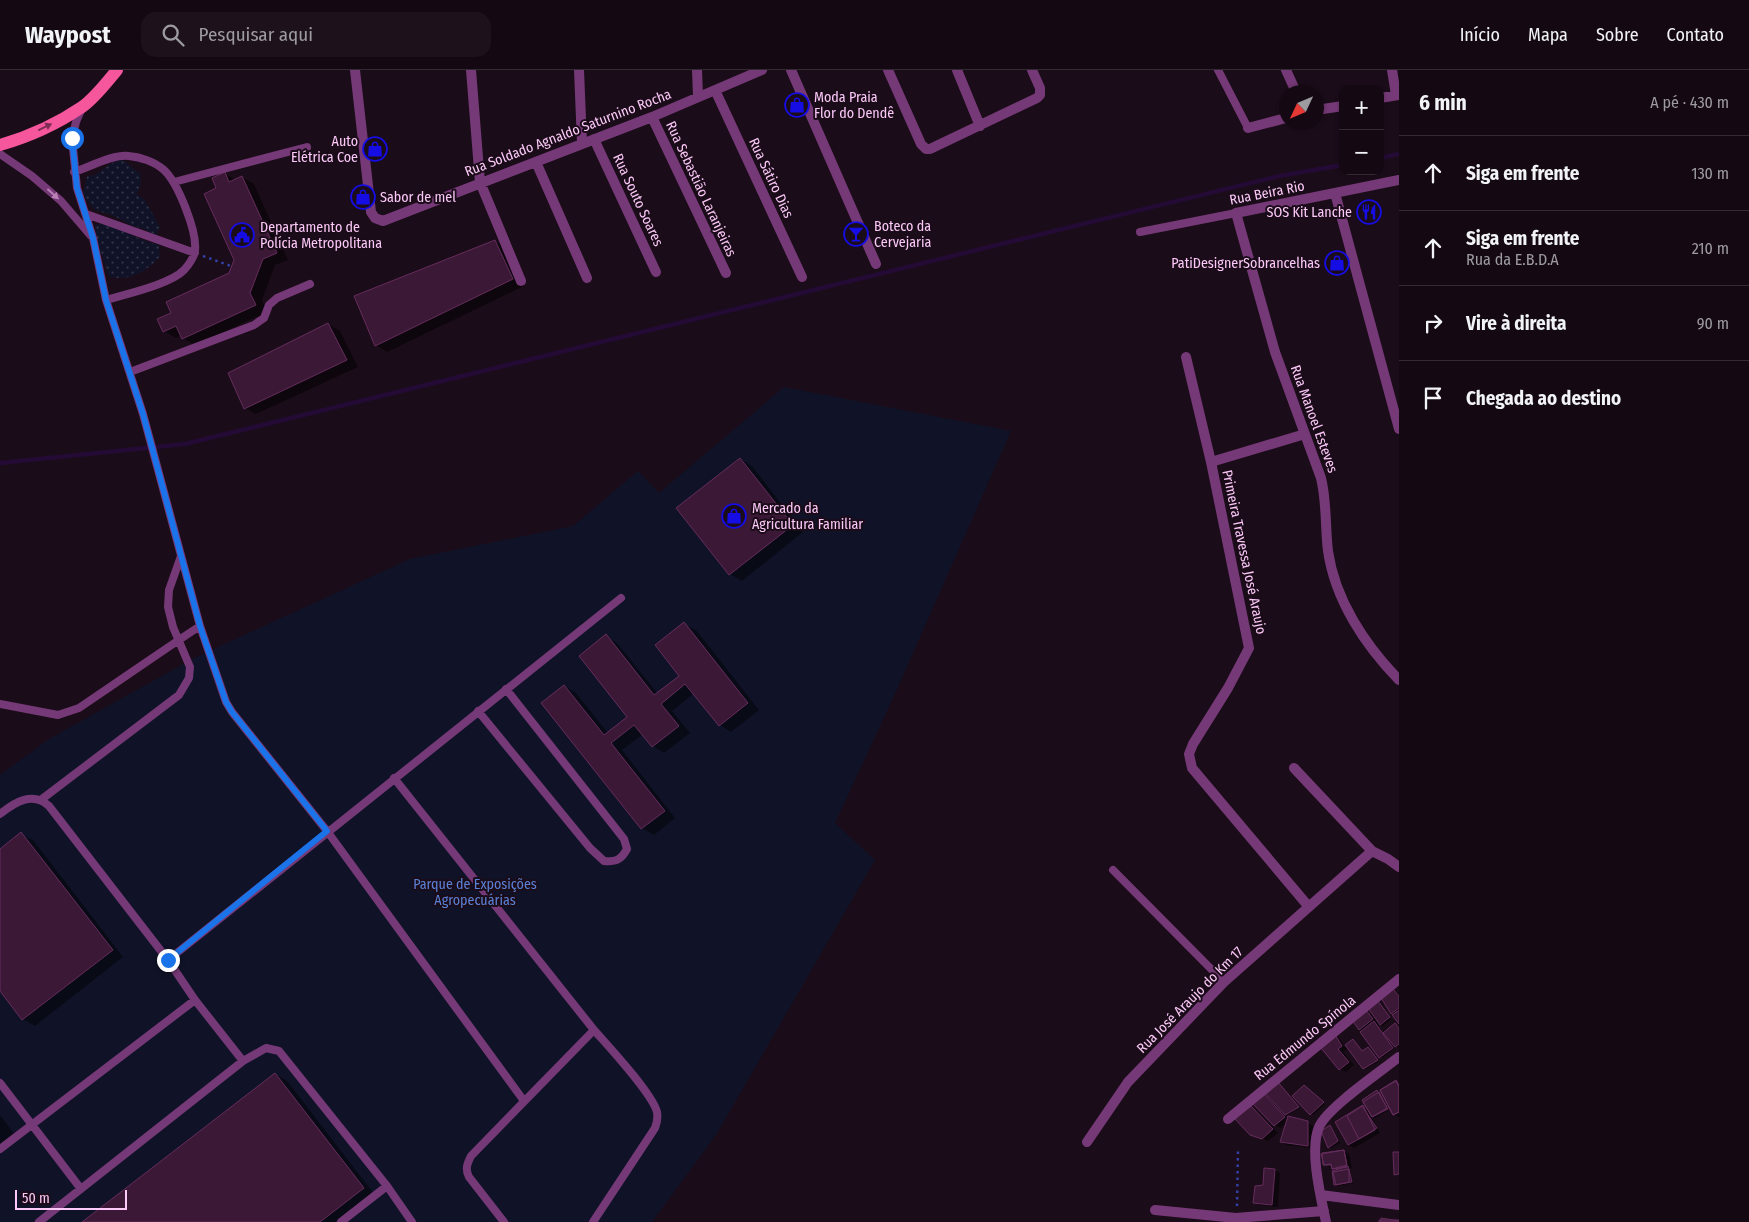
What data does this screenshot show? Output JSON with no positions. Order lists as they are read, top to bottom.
{
  "streets": {
    "street": [
      "Rua Soldado Agnaldo Saturnino Rocha",
      "Rua Sátiro Dias",
      "Rua Sebastião Laranjeiras",
      "Rua Beira Rio",
      "Rua Souto Soares",
      "Rua Manoel Esteves",
      "Primeira Travessa José Araujo",
      "Rua José Araujo do Km 17",
      "Rua Edmundo Spínola"
    ]
  },
  "crossings": [
    ["Rua Soldado Agnaldo Saturnino Rocha", "Rua Sátiro Dias"],
    ["Rua Soldado Agnaldo Saturnino Rocha", "Rua Sebastião Laranjeiras"],
    ["Rua Soldado Agnaldo Saturnino Rocha", "Rua Souto Soares"],
    ["Rua Beira Rio", "Rua Manoel Esteves"],
    ["Primeira Travessa José Araujo", "Rua José Araujo do Km 17"]
  ],
  "parks": ["Parque de Exposições Agropecuárias"],
  "places": {
    "shop": [
      "Moda Praia Flor do Dendê",
      "Auto Elétrica Coe",
      "Sabor de mel",
      "PatiDesignerSobrancelhas",
      "Mercado da Agricultura Familiar"
    ],
    "restaurant": ["SOS Kit Lanche"],
    "bar": ["Boteco da Cervejaria"],
    "public building": ["Departamento de Polícia Metropolitana"]
  },
  "scale_bar": "50 m",
  "north": "bottom left",
  "page": {
    "header": "Waypost",
    "search": "Pesquisar aqui",
    "nav": [
      "Início",
      "Mapa",
      "Sobre",
      "Contato"
    ],
    "heading": ["6 min", "A pé · 430 m"],
    "map_buttons": ["+", "−"],
    "list": [
      ["Siga em frente", "130 m"],
      ["Siga em frente", "Rua da E.B.D.A", "210 m"],
      ["Vire à direita", "90 m"],
      "Chegada ao destino"
    ],
    "scale": "50 m"
  }
}
